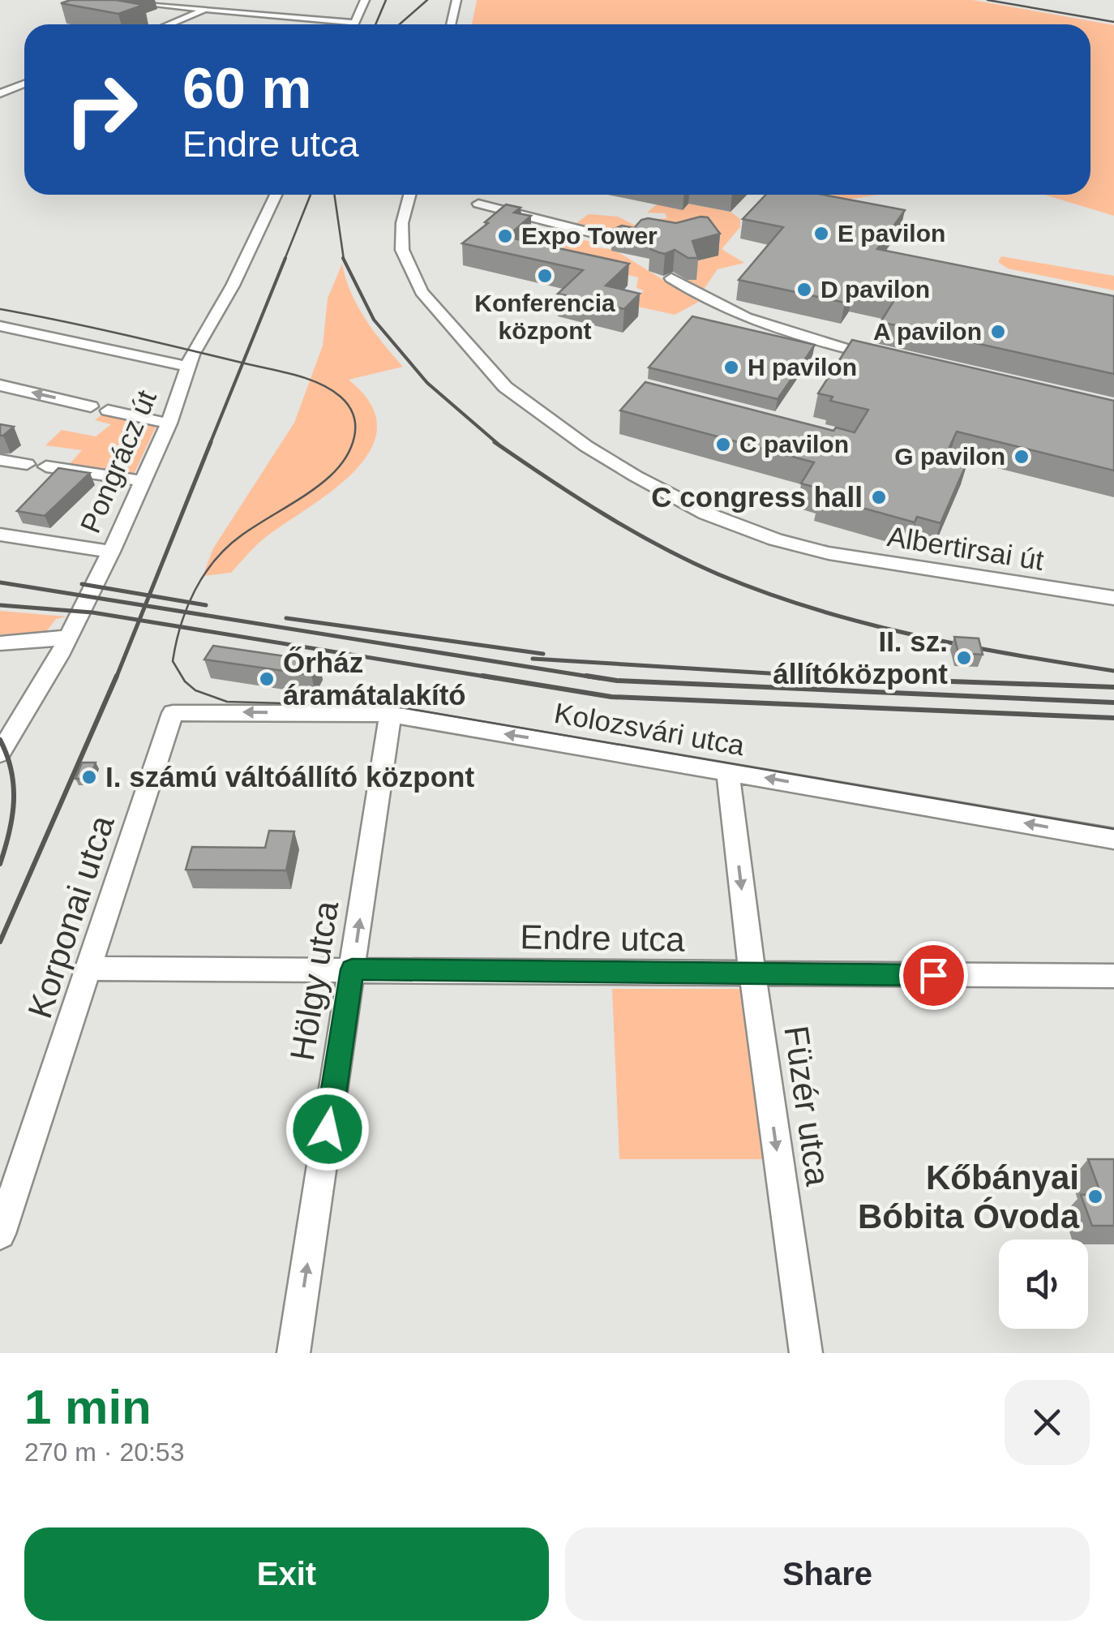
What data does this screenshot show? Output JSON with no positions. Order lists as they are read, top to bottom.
{
  "streets": {
    "street": [
      "Pongrácz út",
      "Albertirsai út",
      "Kolozsvári utca",
      "Korponai utca",
      "Endre utca",
      "Hölgy utca",
      "Füzér utca"
    ]
  },
  "crossings": [
    ["Kolozsvári utca", "Korponai utca"],
    ["Kolozsvári utca", "Hölgy utca"],
    ["Kolozsvári utca", "Füzér utca"],
    ["Korponai utca", "Endre utca"],
    ["Endre utca", "Hölgy utca"],
    ["Endre utca", "Füzér utca"]
  ],
  "one_way": ["Kolozsvári utca", "Hölgy utca", "Füzér utca"],
  "places": [
    "E pavilon",
    "Expo Tower",
    "Konferencia központ",
    "D pavilon",
    "A pavilon",
    "H pavilon",
    "C pavilon",
    "G pavilon",
    "C congress hall",
    "II. sz. állítóközpont",
    "Őrház áramátalakító",
    "I. számú váltóállító központ",
    "Kőbányai Bóbita Óvoda"
  ],
  "page": {
    "turn": ["60 m", "Endre utca"],
    "heading": ["1 min", "270 m · 20:53"],
    "buttons": ["Exit", "Share"]
  }
}
